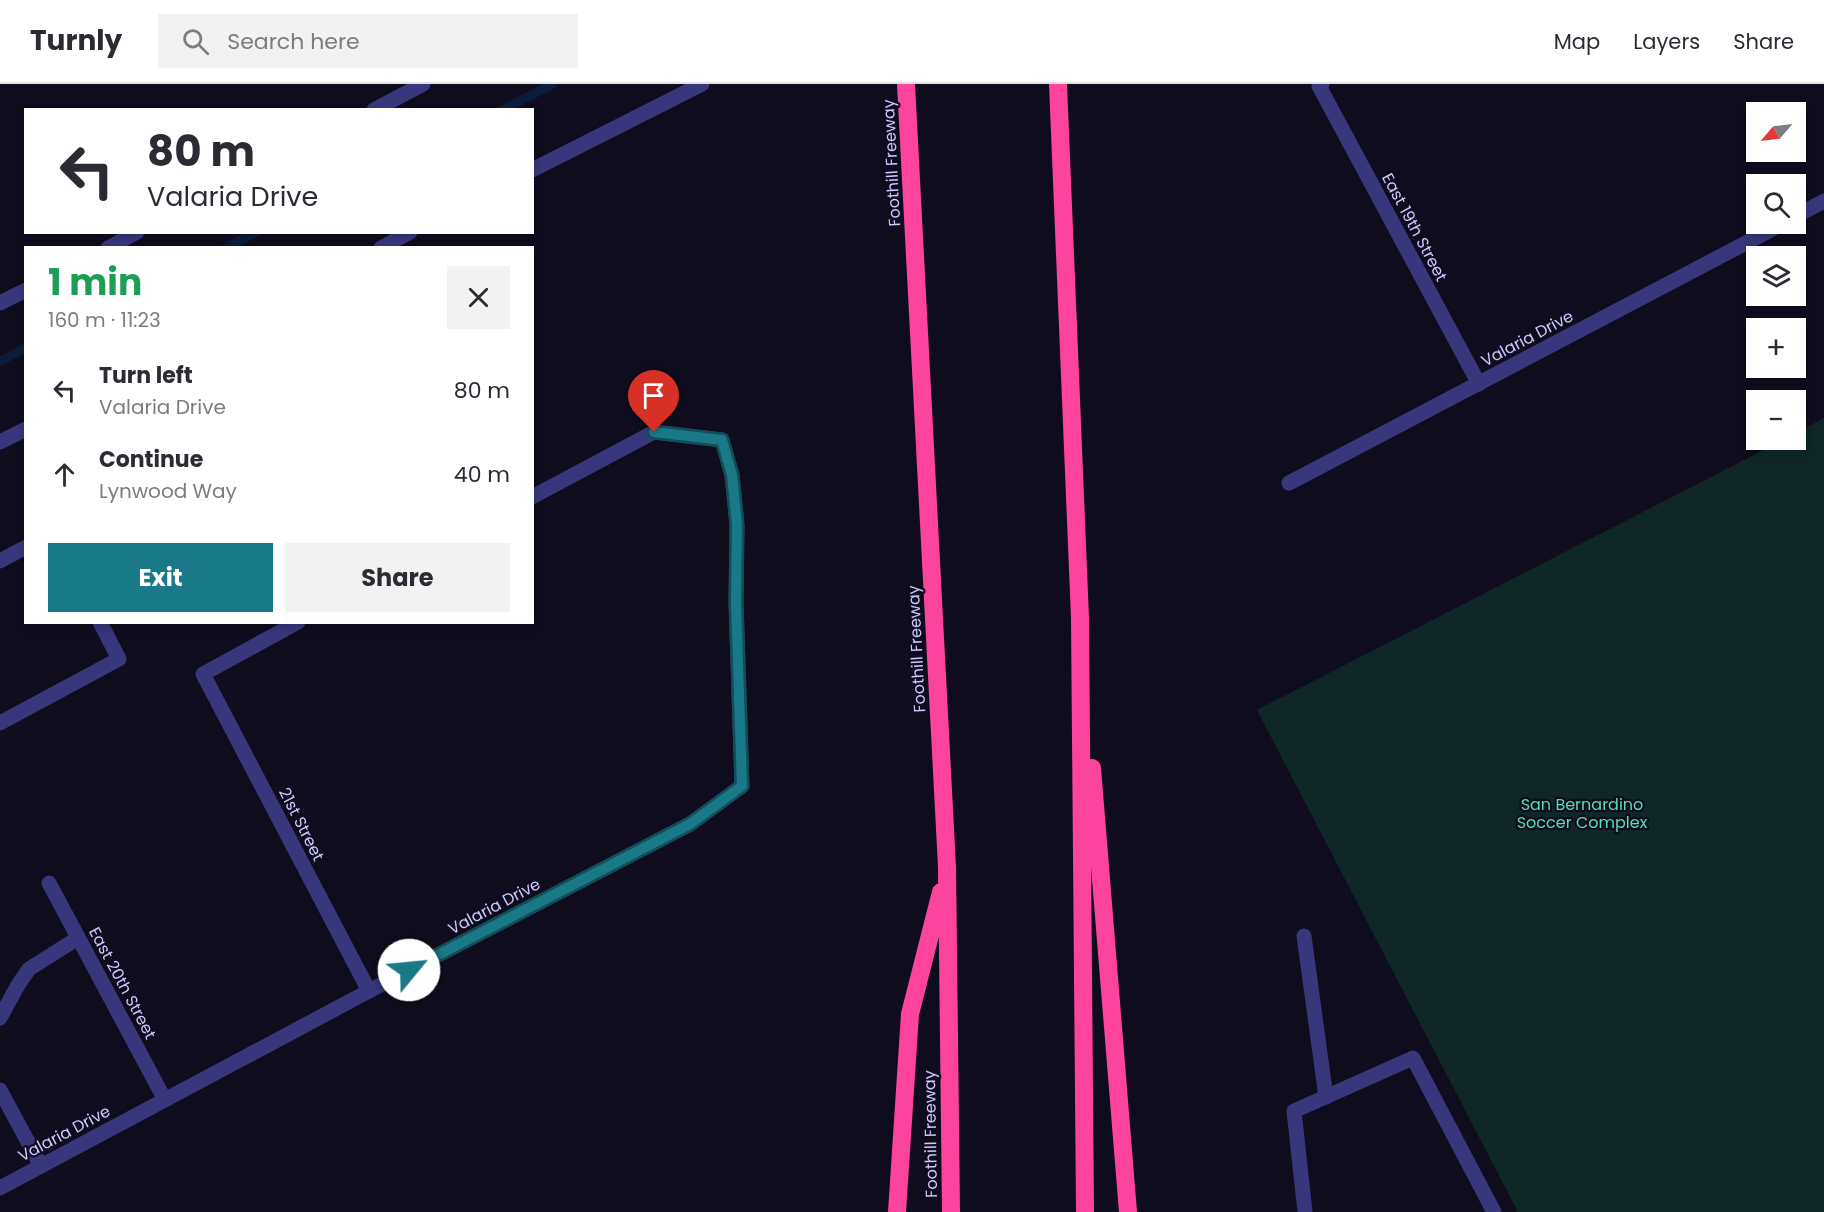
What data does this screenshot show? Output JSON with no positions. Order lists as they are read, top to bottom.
{
  "streets": {
    "highway": ["Foothill Freeway"],
    "street": [
      "East 19th Street",
      "Valaria Drive",
      "21st Street",
      "East 20th Street"
    ]
  },
  "crossings": [
    ["East 19th Street", "Valaria Drive"],
    ["Valaria Drive", "21st Street"],
    ["Valaria Drive", "East 20th Street"]
  ],
  "parks": ["San Bernardino Soccer Complex"],
  "north": "bottom left",
  "page": {
    "header": "Turnly",
    "search": "Search here",
    "nav": ["Map", "Layers", "Share"],
    "map_buttons": ["+", "−"],
    "turn": ["80 m", "Valaria Drive"],
    "heading": ["1 min", "160 m · 11:23"],
    "list": [
      {
        "name": "Turn left",
        "note": "Valaria Drive",
        "value": "80 m"
      },
      {
        "name": "Continue",
        "note": "Lynwood Way",
        "value": "40 m"
      }
    ],
    "buttons": ["Exit", "Share"]
  }
}
